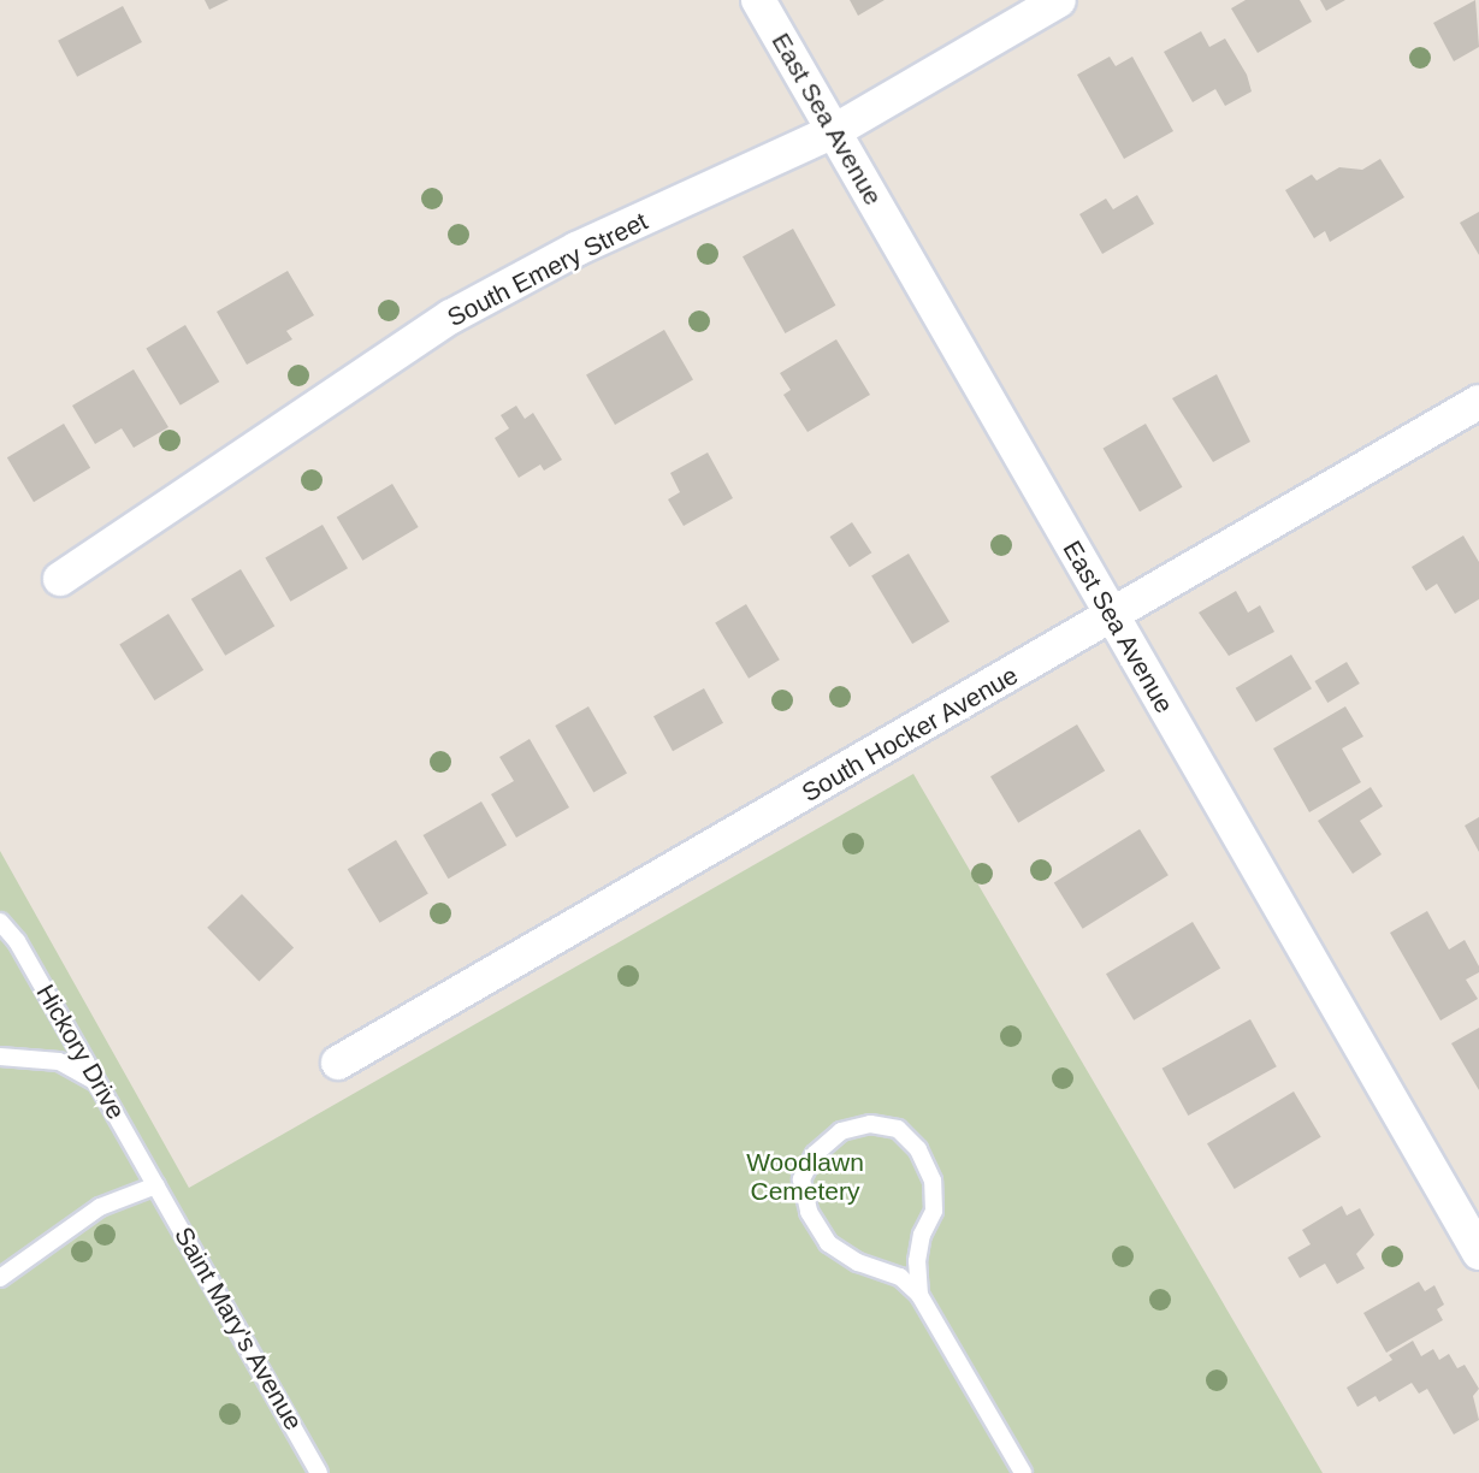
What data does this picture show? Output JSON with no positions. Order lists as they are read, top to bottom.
{
  "streets": {
    "street": ["East Sea Avenue", "South Emery Street", "South Hocker Avenue"],
    "lane": ["Hickory Drive", "Saint Mary's Avenue"]
  },
  "crossings": [
    ["East Sea Avenue", "South Emery Street"],
    ["East Sea Avenue", "South Hocker Avenue"],
    ["Hickory Drive", "Saint Mary's Avenue"]
  ],
  "parks": ["Woodlawn Cemetery"]
}
